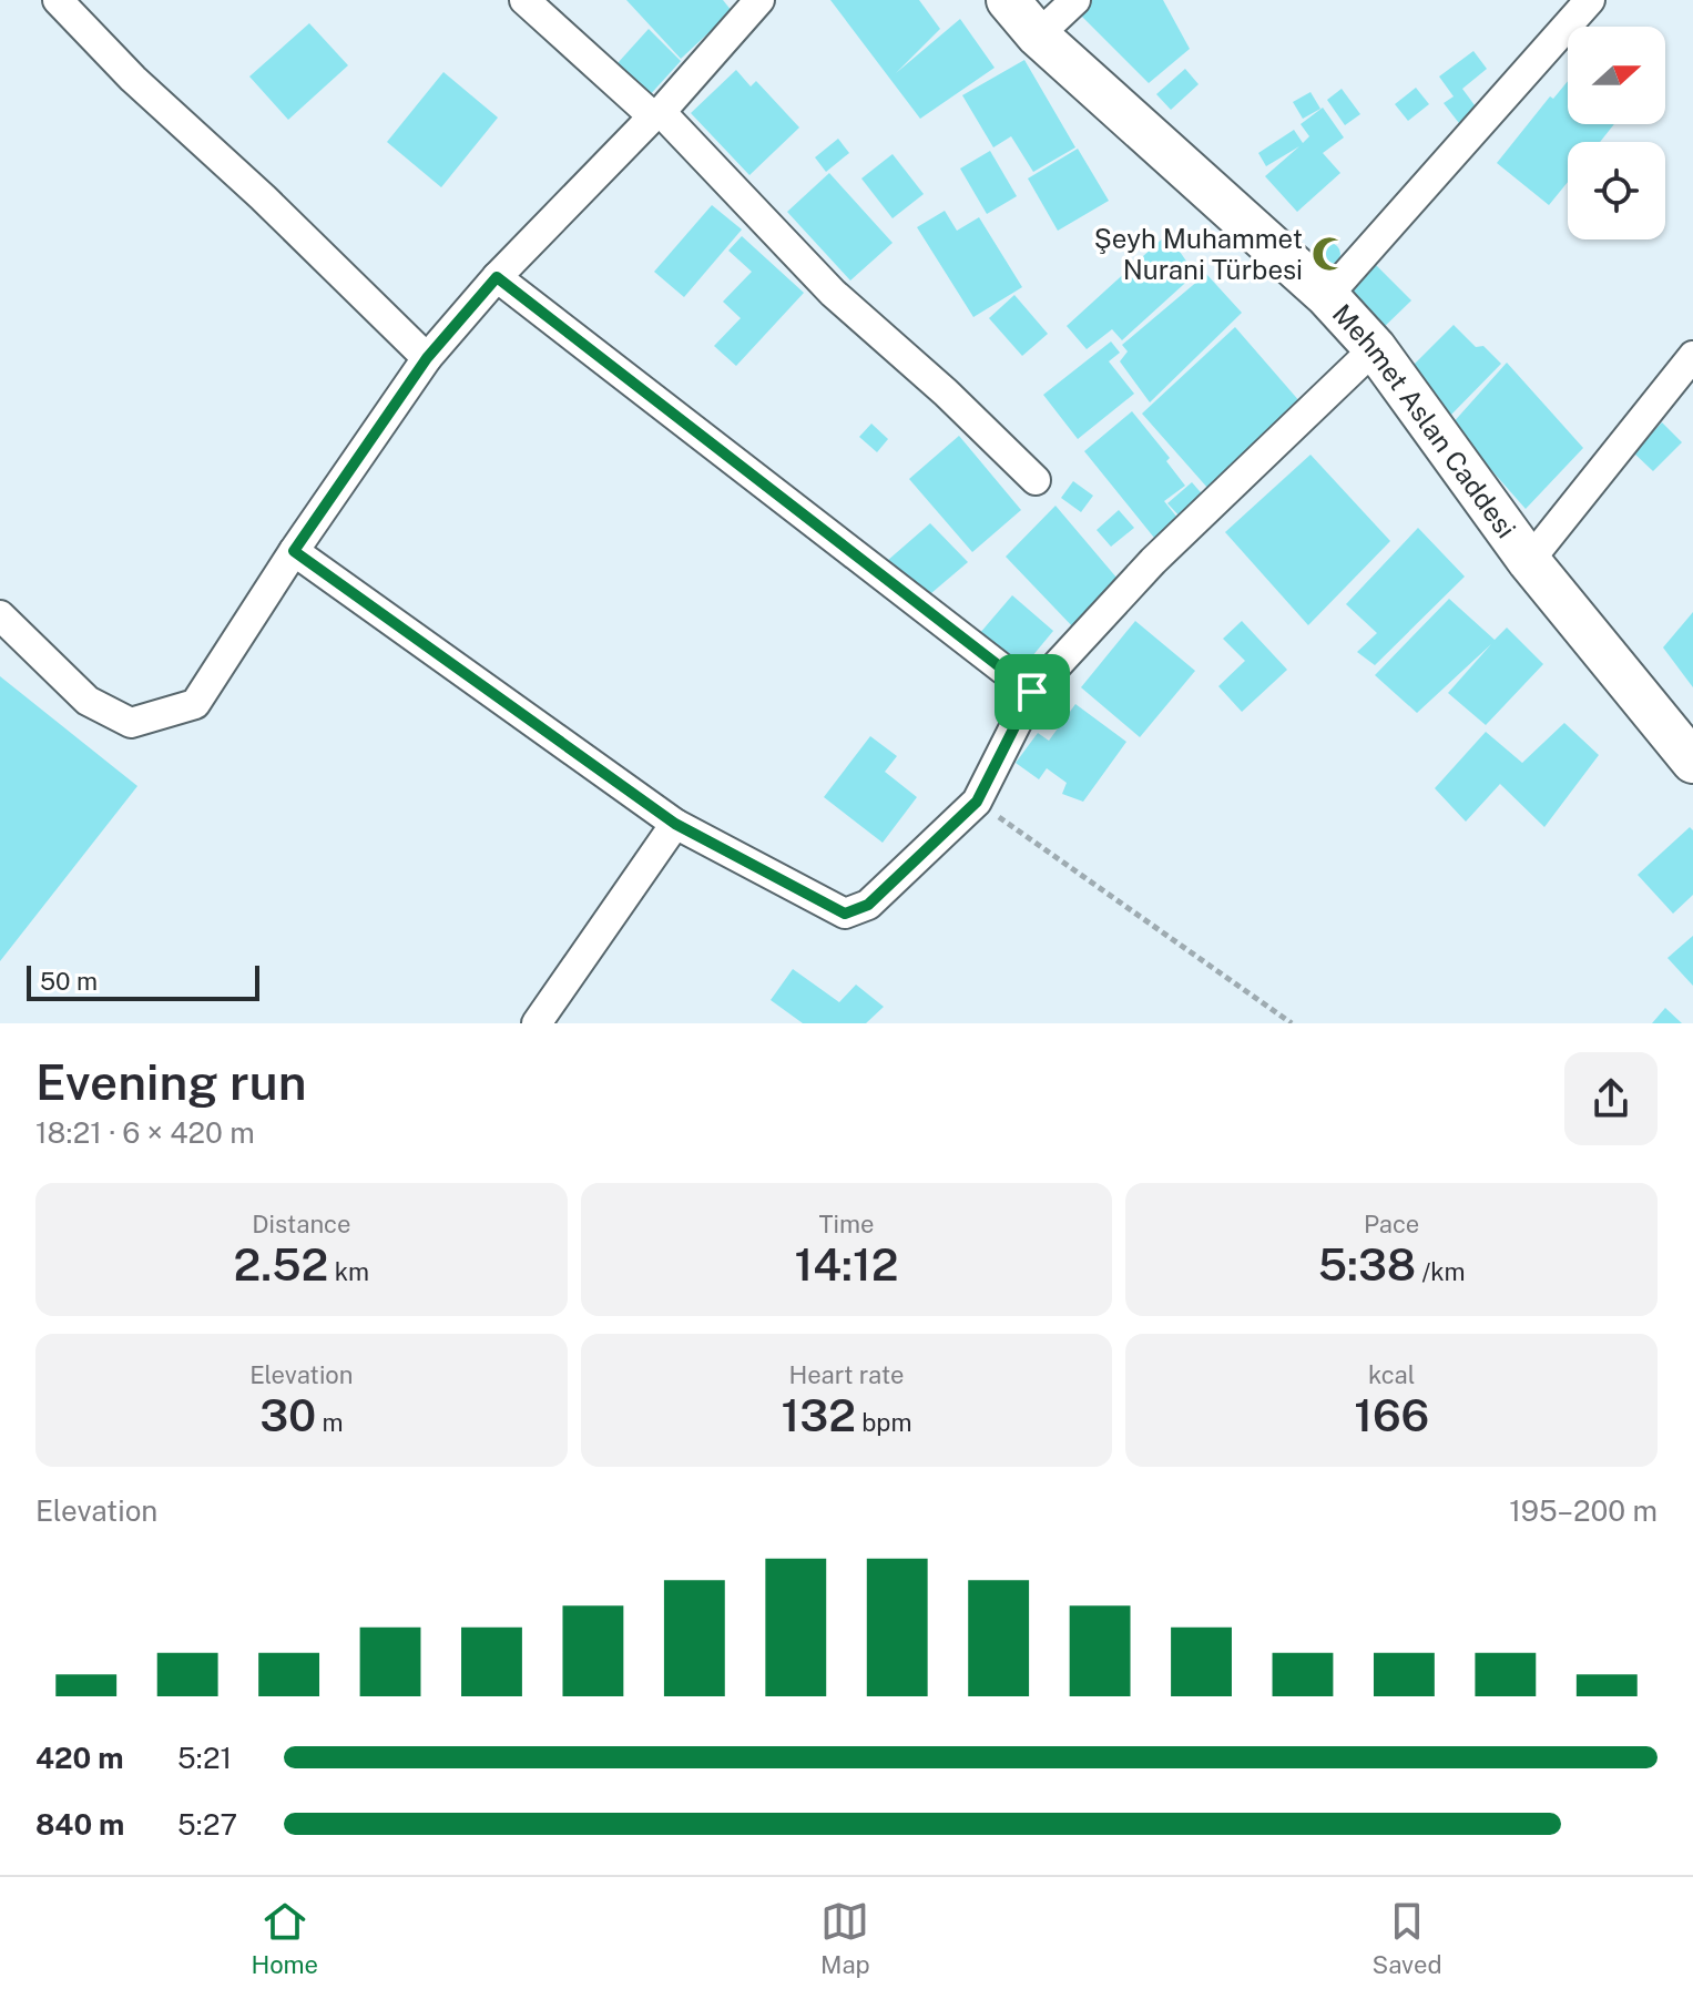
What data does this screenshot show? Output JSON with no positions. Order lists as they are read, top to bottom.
{
  "streets": {
    "street": ["Mehmet Aslan Caddesi"]
  },
  "places": {
    "mosque": ["Şeyh Muhammet Nurani Türbesi"]
  },
  "scale_bar": "50 m",
  "north": "right",
  "page": {
    "scale": "50 m",
    "heading": ["Evening run", "18:21 · 6 × 420 m"],
    "stats": [
      ["Distance", "2.52 km"],
      ["Time", "14:12"],
      ["Pace", "5:38 /km"],
      ["Elevation", "30 m"],
      ["Heart rate", "132 bpm"],
      ["kcal", "166"]
    ],
    "chart": ["Elevation", "195–200 m"],
    "list": [
      {
        "name": "420 m",
        "note": "5:21"
      },
      {
        "name": "840 m",
        "note": "5:27"
      }
    ],
    "tabs": ["Home", "Map", "Saved"]
  }
}
